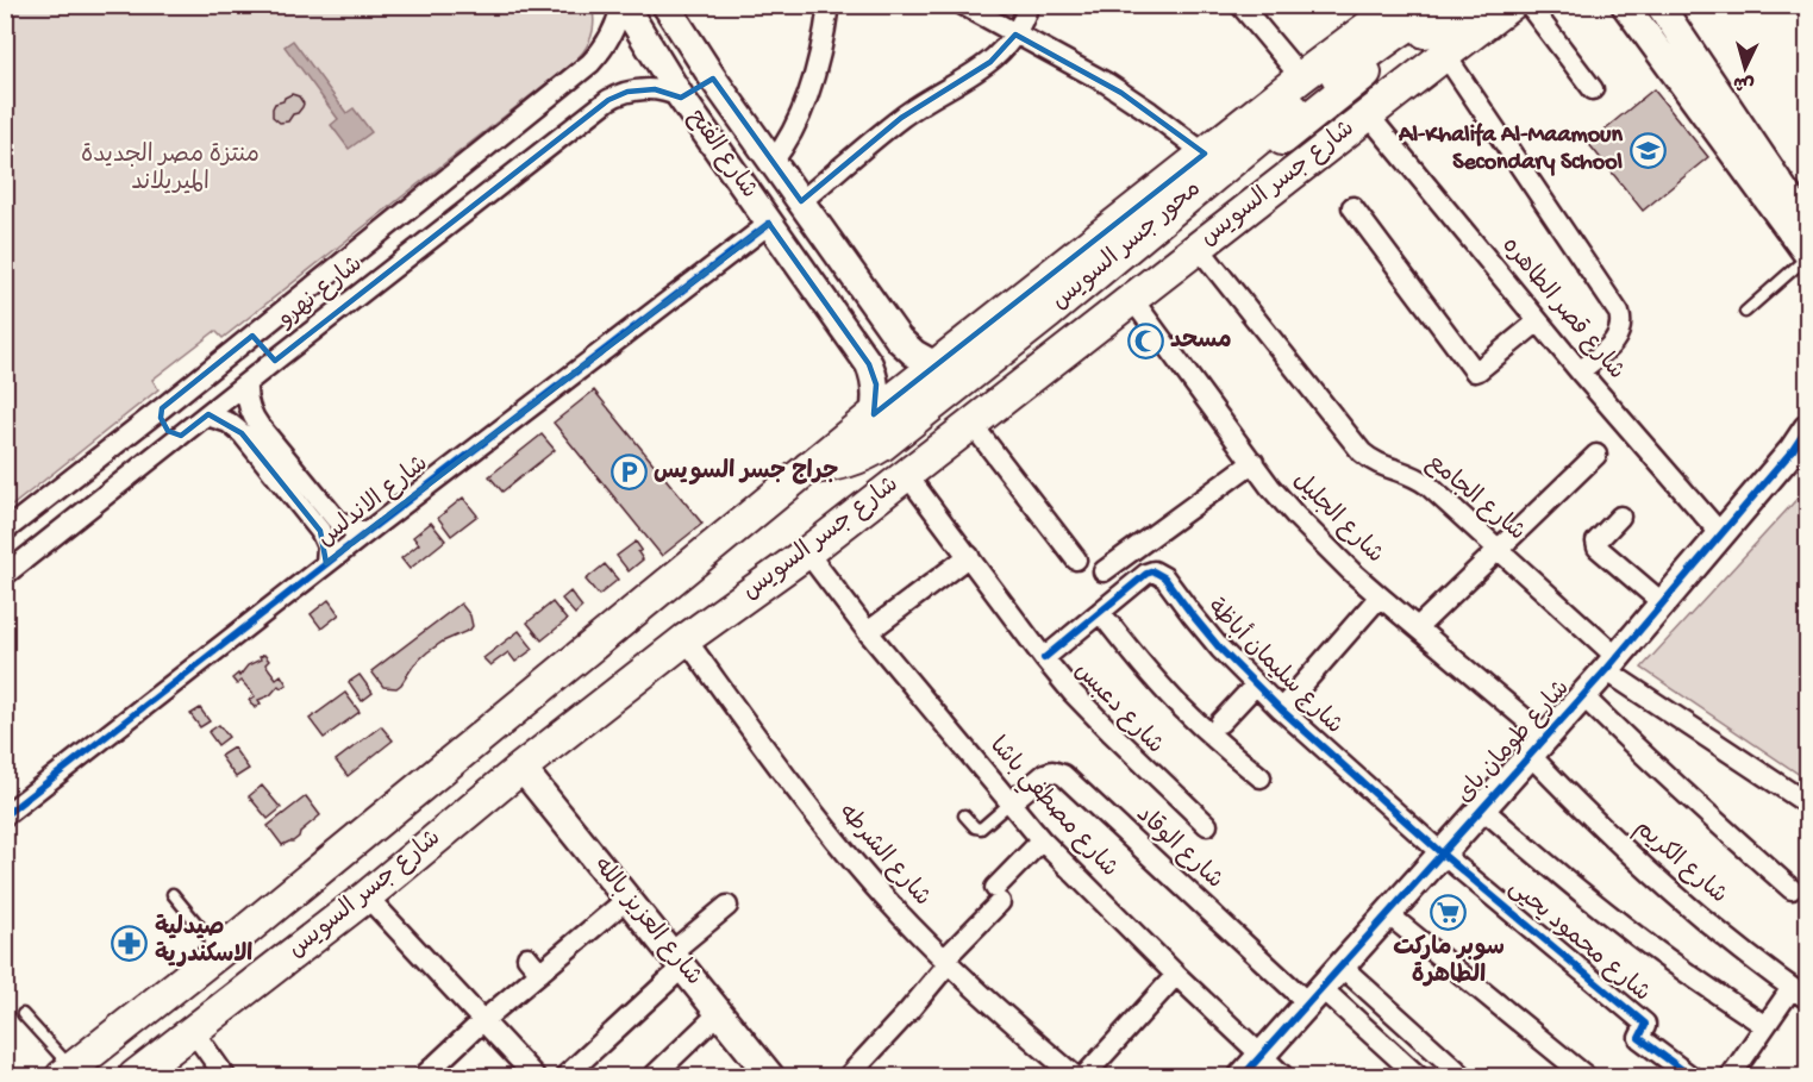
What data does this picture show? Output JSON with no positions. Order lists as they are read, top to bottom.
{
  "streets": {
    "main road": [
      "شارع الفتح",
      "شارع جسر السويس",
      "محور جسر السويس",
      "شارع طومان باى",
      "شارع العزيز بالله"
    ],
    "street": [
      "شارع نهرو",
      "شارع قصر الطاهره",
      "شارع الجامع",
      "شارع الاندلس",
      "شارع الجليل",
      "شارع سليمان أباظة",
      "شارع دعبس",
      "شارع مصطفي باشا",
      "شارع الوقاد",
      "شارع الشرطه",
      "شارع الكريم",
      "شارع محمود يحيى"
    ]
  },
  "crossings": [
    ["شارع الفتح", "شارع جسر السويس"],
    ["شارع الفتح", "شارع نهرو"],
    ["شارع الفتح", "شارع الاندلس"],
    ["شارع جسر السويس", "محور جسر السويس"],
    ["شارع جسر السويس", "شارع قصر الطاهره"],
    ["شارع جسر السويس", "شارع الجامع"],
    ["شارع جسر السويس", "شارع الجليل"],
    ["شارع جسر السويس", "شارع دعبس"],
    ["شارع جسر السويس", "شارع مصطفي باشا"],
    ["شارع جسر السويس", "شارع الشرطه"],
    ["شارع جسر السويس", "شارع العزيز بالله"],
    ["شارع قصر الطاهره", "شارع طومان باى"],
    ["شارع الجامع", "شارع طومان باى"],
    ["شارع الجليل", "شارع طومان باى"],
    ["شارع الجليل", "شارع الكريم"],
    ["شارع سليمان أباظة", "شارع دعبس"],
    ["شارع سليمان أباظة", "شارع طومان باى"],
    ["شارع سليمان أباظة", "شارع محمود يحيى"],
    ["شارع طومان باى", "شارع مصطفي باشا"],
    ["شارع طومان باى", "شارع الوقاد"],
    ["شارع طومان باى", "شارع الكريم"],
    ["شارع طومان باى", "شارع محمود يحيى"],
    ["شارع مصطفي باشا", "شارع الوقاد"]
  ],
  "parks": ["منتزة مصر الجديدة الميريلاند"],
  "places": {
    "school or university": ["Al-Khalifa Al-Maamoun Secondary School"],
    "mosque": ["مسحد"],
    "parking": ["جراج جسر السويس"],
    "supermarket": ["سوبر ماركت الطاهرة"],
    "pharmacy": ["صيدلية الاسكندرية"]
  },
  "north": "bottom"
}
